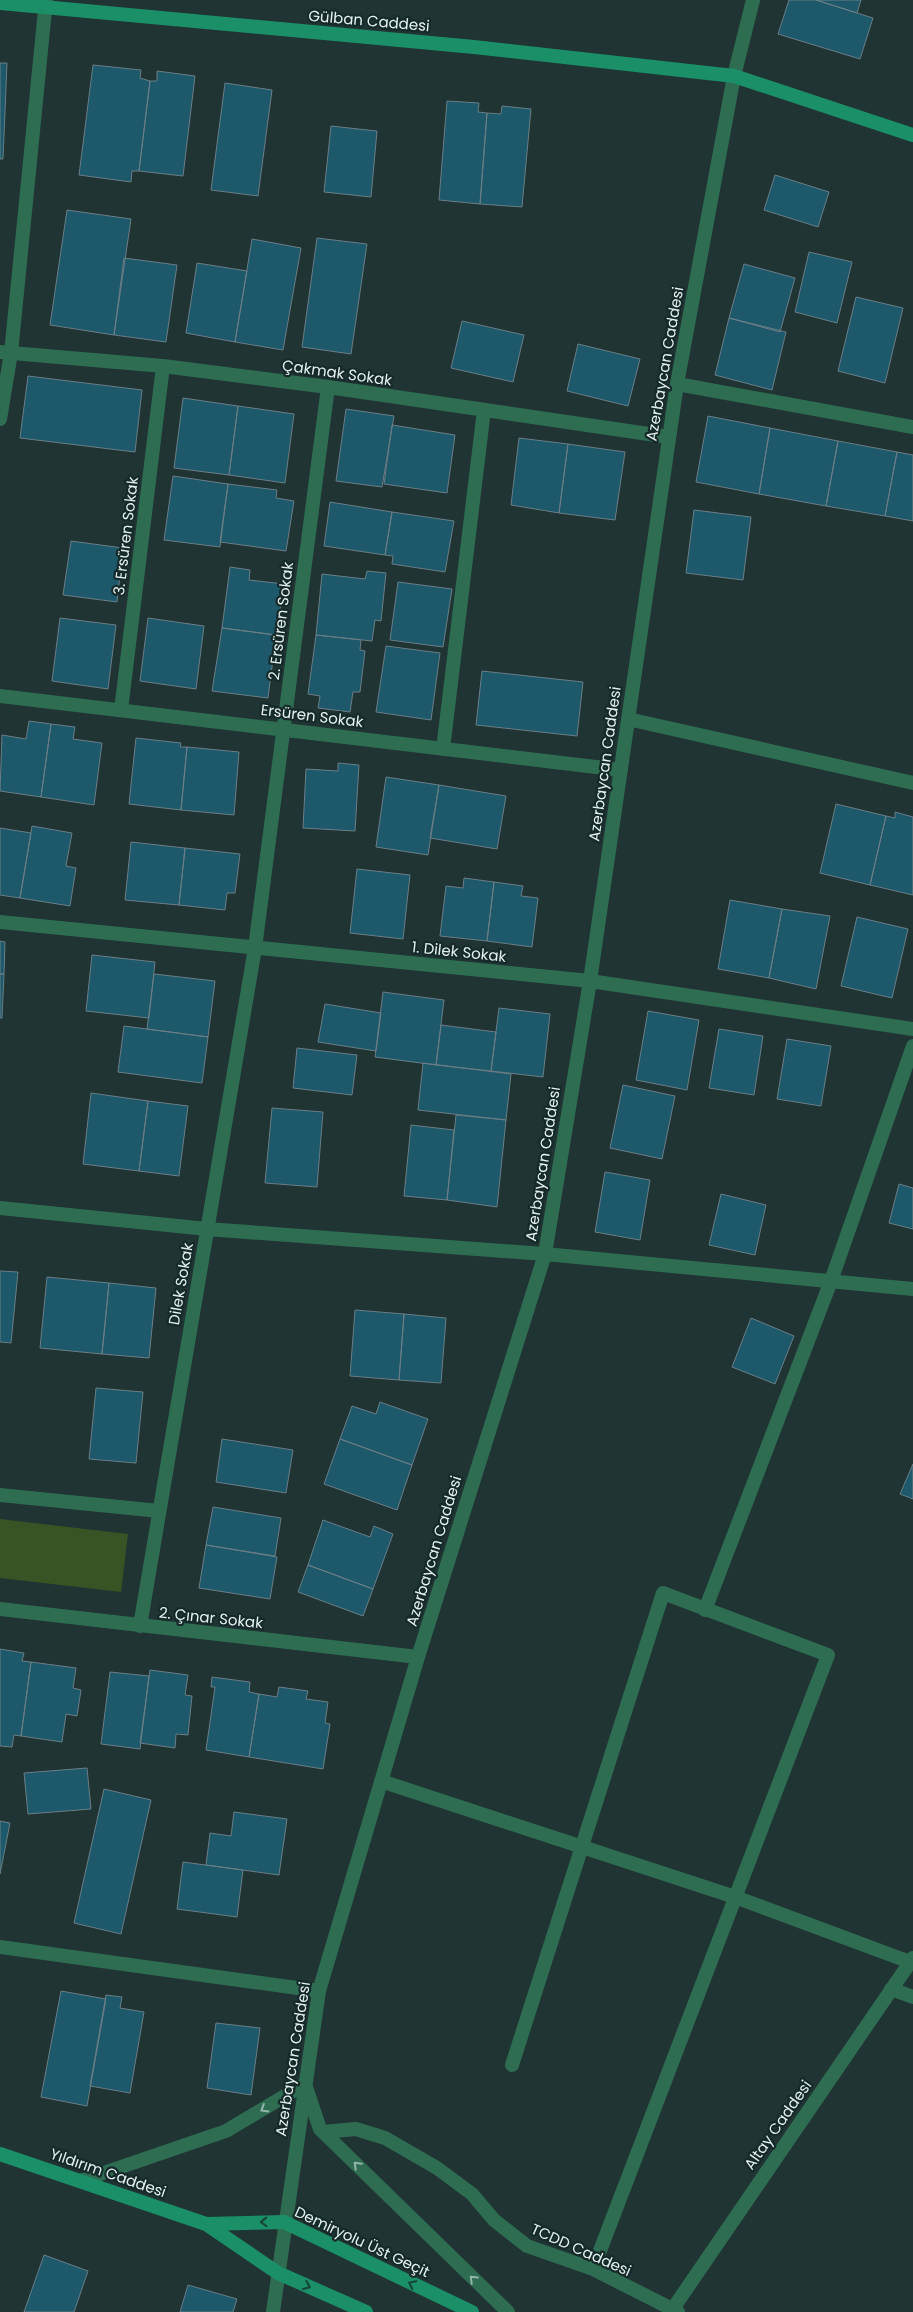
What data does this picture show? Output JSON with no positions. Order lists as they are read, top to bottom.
{
  "streets": {
    "main road": ["Gülban Caddesi", "Yıldırım Caddesi", "Demiryolu Üst Geçit"],
    "street": [
      "Azerbaycan Caddesi",
      "Çakmak Sokak",
      "3. Ersüren Sokak",
      "2. Ersüren Sokak",
      "Ersüren Sokak",
      "1. Dilek Sokak",
      "Dilek Sokak",
      "2. Çınar Sokak",
      "Altay Caddesi",
      "TCDD Caddesi"
    ]
  },
  "crossings": [
    ["Gülban Caddesi", "Azerbaycan Caddesi"],
    ["Azerbaycan Caddesi", "Çakmak Sokak"],
    ["Azerbaycan Caddesi", "Ersüren Sokak"],
    ["Azerbaycan Caddesi", "1. Dilek Sokak"],
    ["Azerbaycan Caddesi", "2. Çınar Sokak"],
    ["Azerbaycan Caddesi", "Demiryolu Üst Geçit"],
    ["Çakmak Sokak", "3. Ersüren Sokak"],
    ["Çakmak Sokak", "2. Ersüren Sokak"],
    ["3. Ersüren Sokak", "Ersüren Sokak"],
    ["2. Ersüren Sokak", "Ersüren Sokak"],
    ["2. Ersüren Sokak", "1. Dilek Sokak"],
    ["2. Ersüren Sokak", "Dilek Sokak"],
    ["1. Dilek Sokak", "Dilek Sokak"],
    ["Dilek Sokak", "2. Çınar Sokak"],
    ["Altay Caddesi", "TCDD Caddesi"],
    ["Yıldırım Caddesi", "Demiryolu Üst Geçit"]
  ]
}
